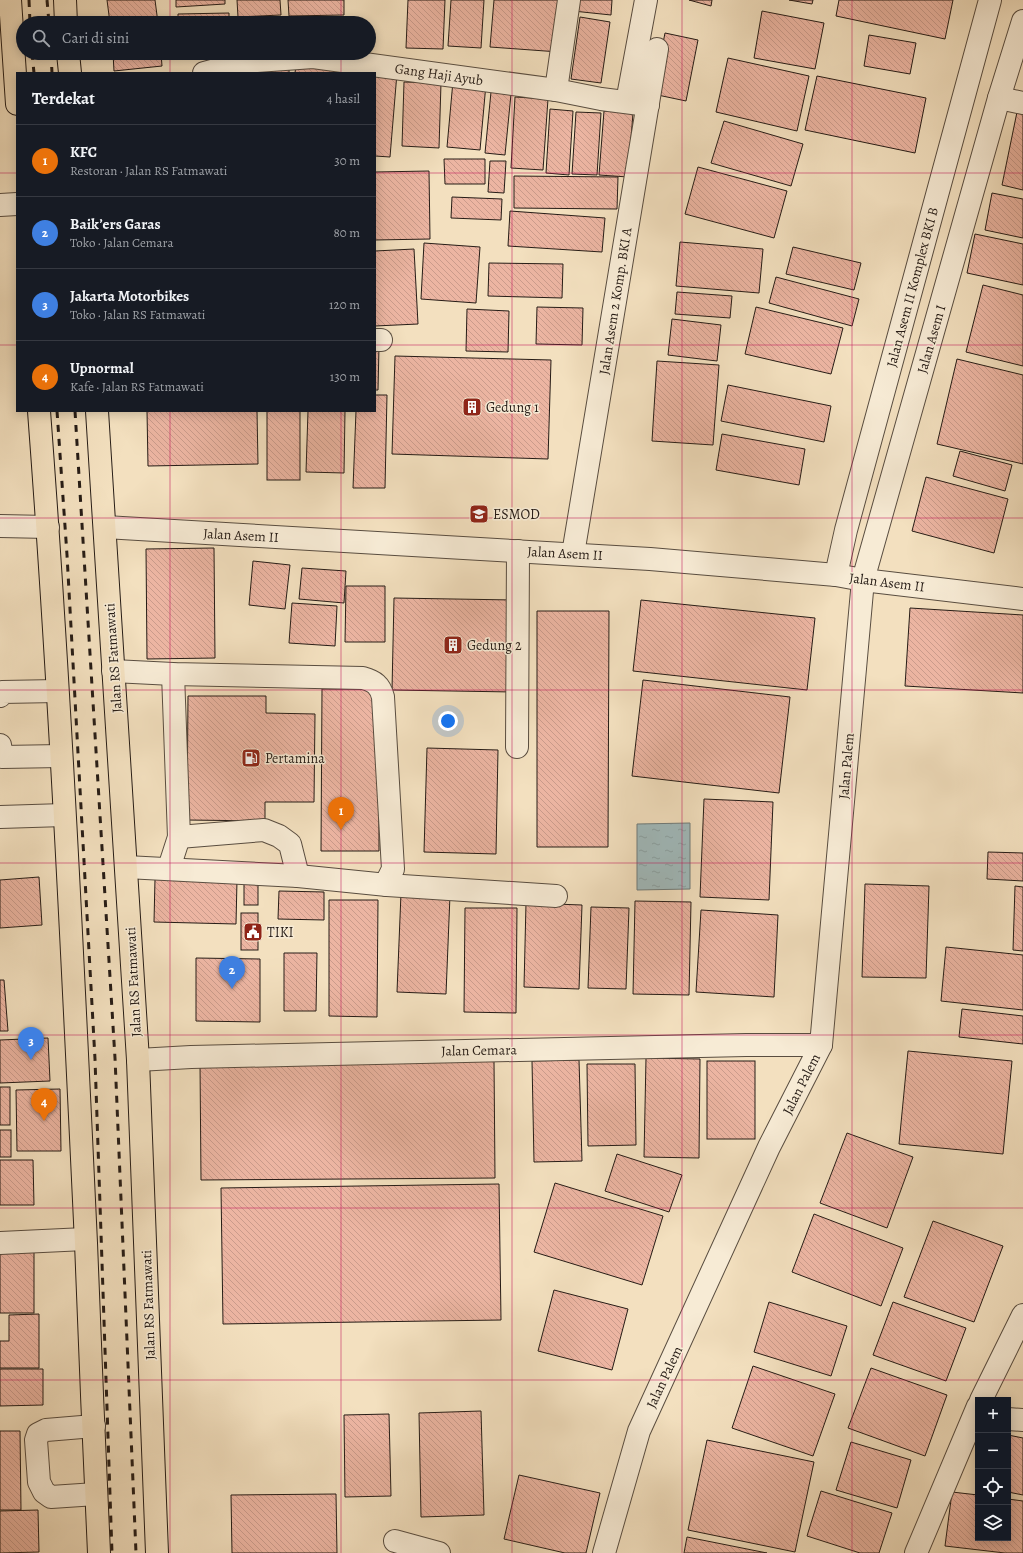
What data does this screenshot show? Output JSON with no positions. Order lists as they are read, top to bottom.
{
  "streets": {
    "main road": ["Jalan RS Fatmawati"],
    "street": [
      "Gang Haji Ayub",
      "Jalan Asem II Komplex BKI B",
      "Jalan Asem 2 Komp. BKI A",
      "Jalan Asem I",
      "Jalan Asem II",
      "Jalan Palem",
      "Jalan Cemara"
    ]
  },
  "crossings": [
    ["Gang Haji Ayub", "Jalan Asem 2 Komp. BKI A"],
    ["Jalan Asem II Komplex BKI B", "Jalan Asem II"],
    ["Jalan Asem 2 Komp. BKI A", "Jalan Asem II"],
    ["Jalan Asem I", "Jalan Asem II"],
    ["Jalan Asem I", "Jalan Palem"],
    ["Jalan Asem II", "Jalan RS Fatmawati"],
    ["Jalan Asem II", "Jalan Palem"],
    ["Jalan RS Fatmawati", "Jalan Cemara"],
    ["Jalan Palem", "Jalan Cemara"]
  ],
  "places": {
    "building": ["Gedung 1", "Gedung 2"],
    "school or university": ["ESMOD"],
    "fuel station": ["Pertamina"],
    "public building": ["TIKI"]
  },
  "page": {
    "search": "Cari di sini",
    "heading": ["Terdekat", "4 hasil"],
    "list": [
      {
        "mark": "1",
        "name": "KFC",
        "note": "Restoran · Jalan RS Fatmawati",
        "value": "30 m"
      },
      {
        "mark": "2",
        "name": "Baik’ers Garas",
        "note": "Toko · Jalan Cemara",
        "value": "80 m"
      },
      {
        "mark": "3",
        "name": "Jakarta Motorbikes",
        "note": "Toko · Jalan RS Fatmawati",
        "value": "120 m"
      },
      {
        "mark": "4",
        "name": "Upnormal",
        "note": "Kafe · Jalan RS Fatmawati",
        "value": "130 m"
      }
    ],
    "pins": [
      "1",
      "2",
      "3",
      "4"
    ],
    "map_buttons": ["+", "−"]
  }
}
